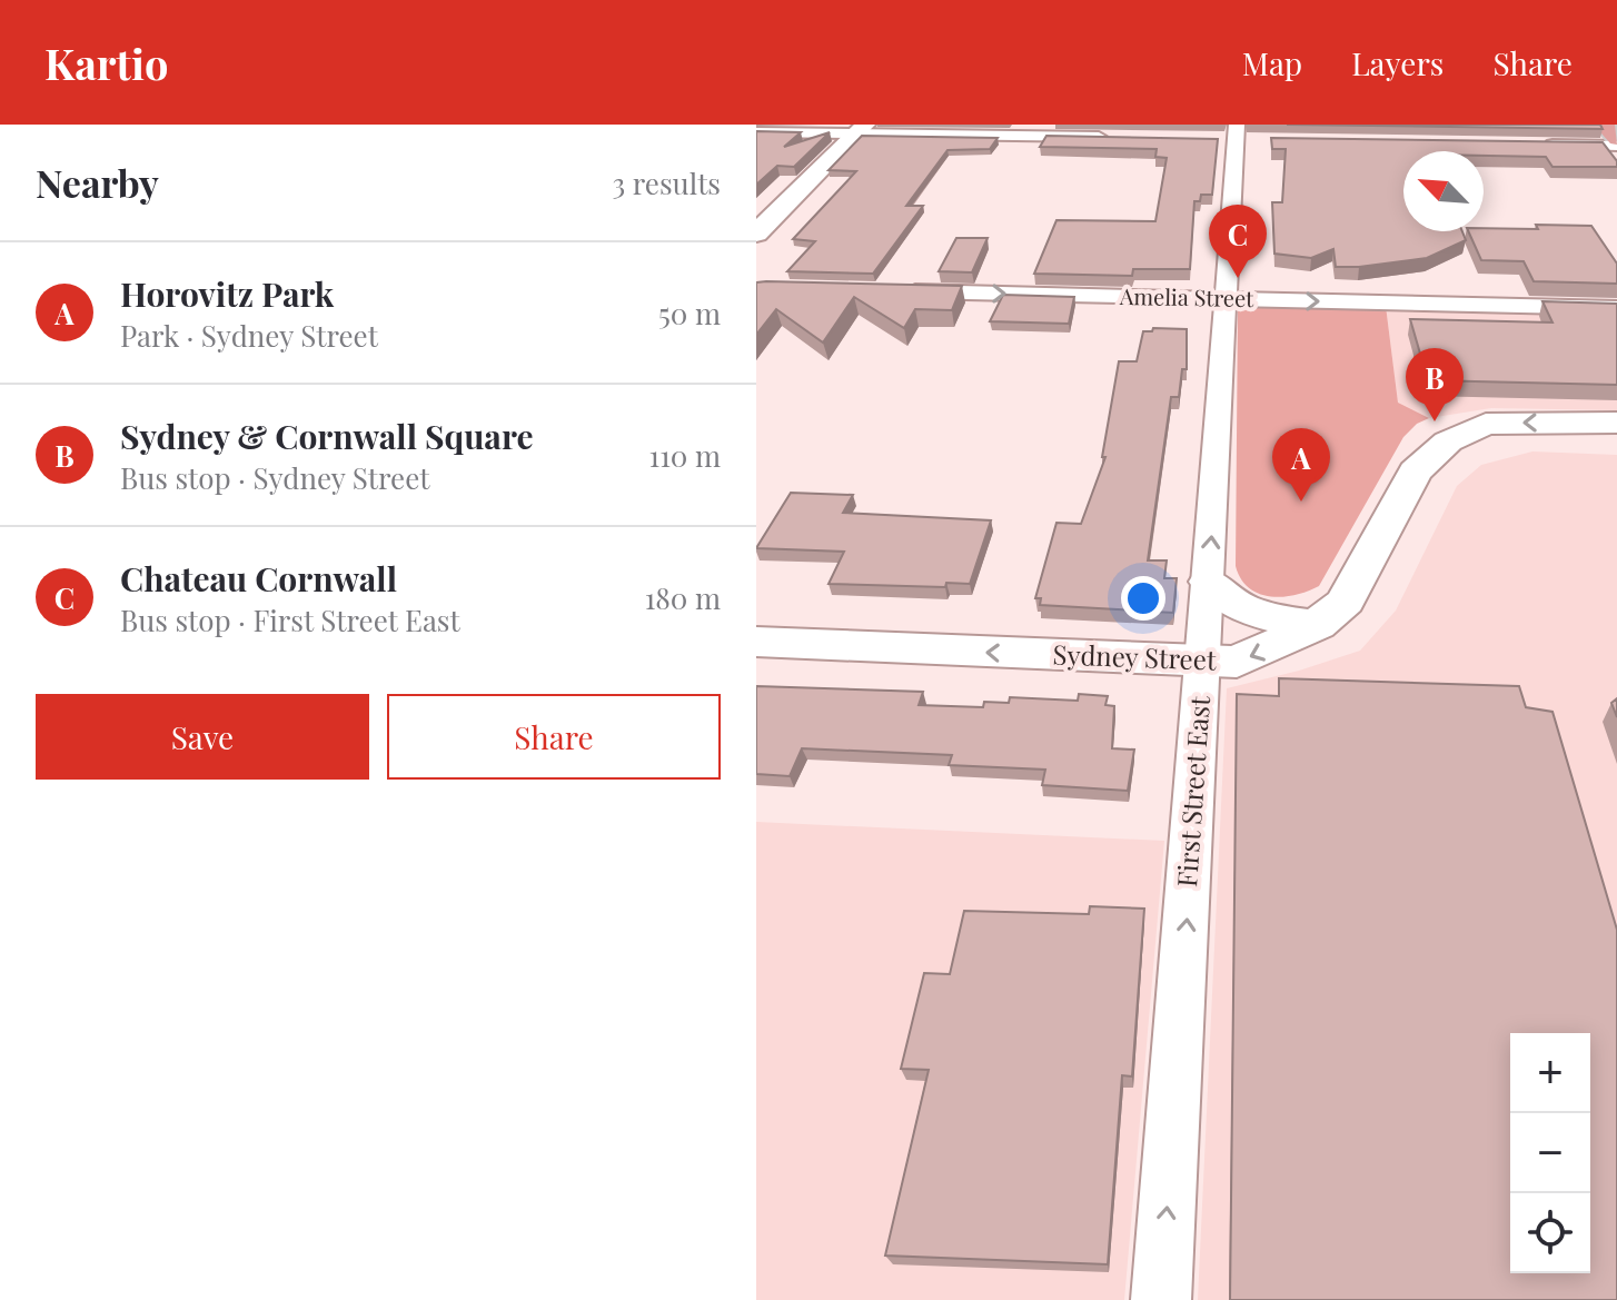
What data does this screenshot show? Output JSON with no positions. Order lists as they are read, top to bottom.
{
  "streets": {
    "street": ["Amelia Street", "Sydney Street", "First Street East"]
  },
  "crossings": [
    ["Amelia Street", "First Street East"],
    ["Sydney Street", "First Street East"]
  ],
  "one_way": ["Sydney Street", "First Street East"],
  "north": "top left",
  "page": {
    "header": "Kartio",
    "nav": ["Map", "Layers", "Share"],
    "heading": ["Nearby", "3 results"],
    "pins": ["C", "B", "A"],
    "list": [
      {
        "mark": "A",
        "name": "Horovitz Park",
        "note": "Park · Sydney Street",
        "value": "50 m"
      },
      {
        "mark": "B",
        "name": "Sydney & Cornwall Square",
        "note": "Bus stop · Sydney Street",
        "value": "110 m"
      },
      {
        "mark": "C",
        "name": "Chateau Cornwall",
        "note": "Bus stop · First Street East",
        "value": "180 m"
      }
    ],
    "buttons": ["Save", "Share"],
    "map_buttons": ["+", "−"]
  }
}
